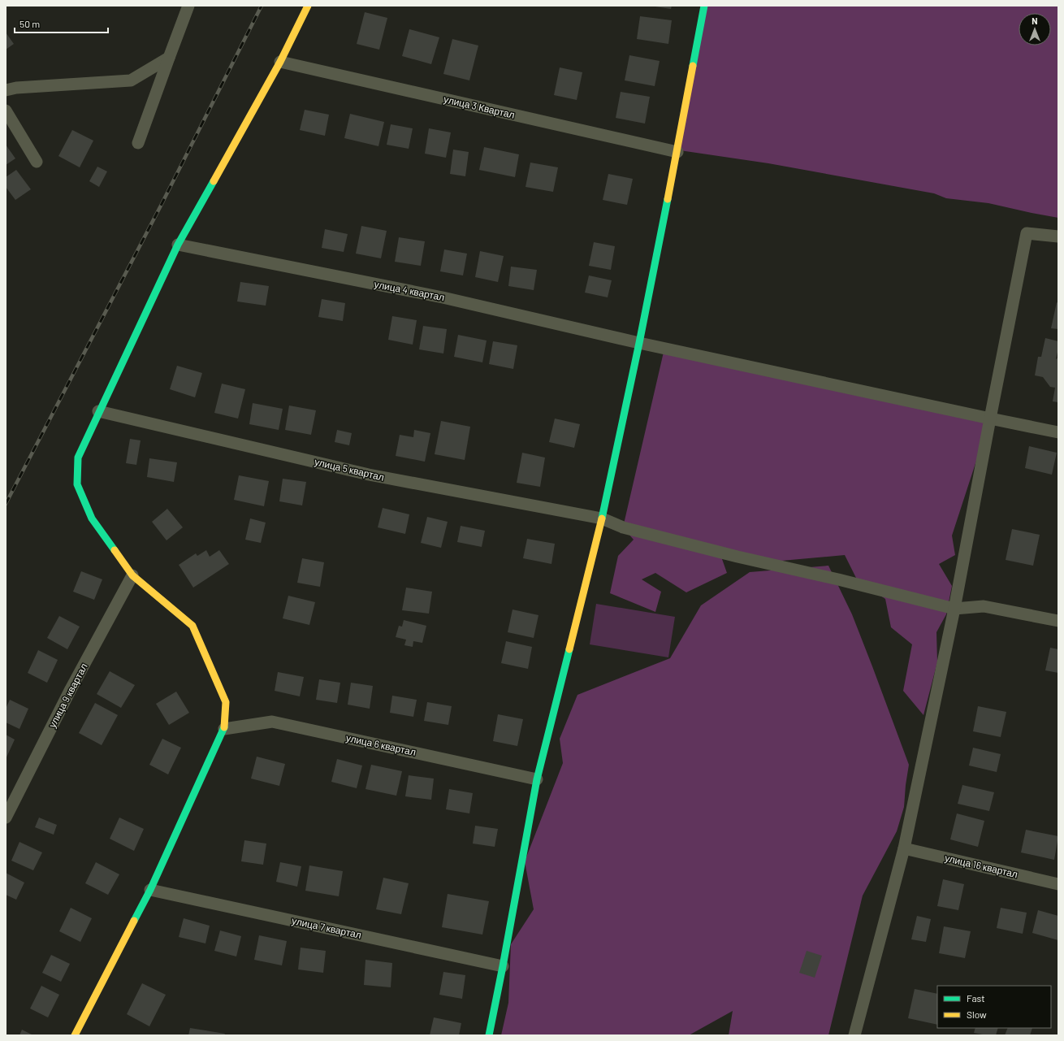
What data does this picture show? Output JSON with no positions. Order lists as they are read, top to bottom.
{
  "streets": {
    "street": [
      "улица 3 Квартал",
      "улица 4 квартал",
      "улица 5 квартал",
      "улица 9 квартал",
      "улица 6 квартал",
      "улица 16 квартал",
      "улица 7 квартал"
    ]
  },
  "legend": ["Fast", "Slow"],
  "scale_bar": "50 m",
  "north": "top"
}
